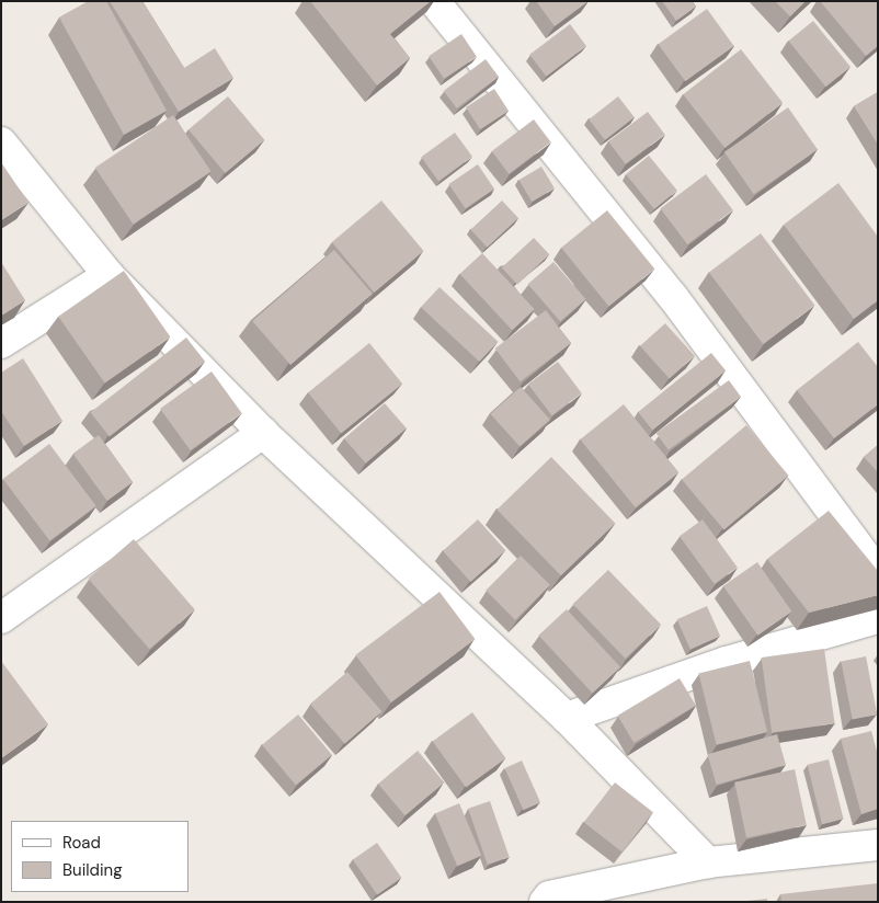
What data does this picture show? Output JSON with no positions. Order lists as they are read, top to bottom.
{
  "legend": ["Road", "Building"]
}
